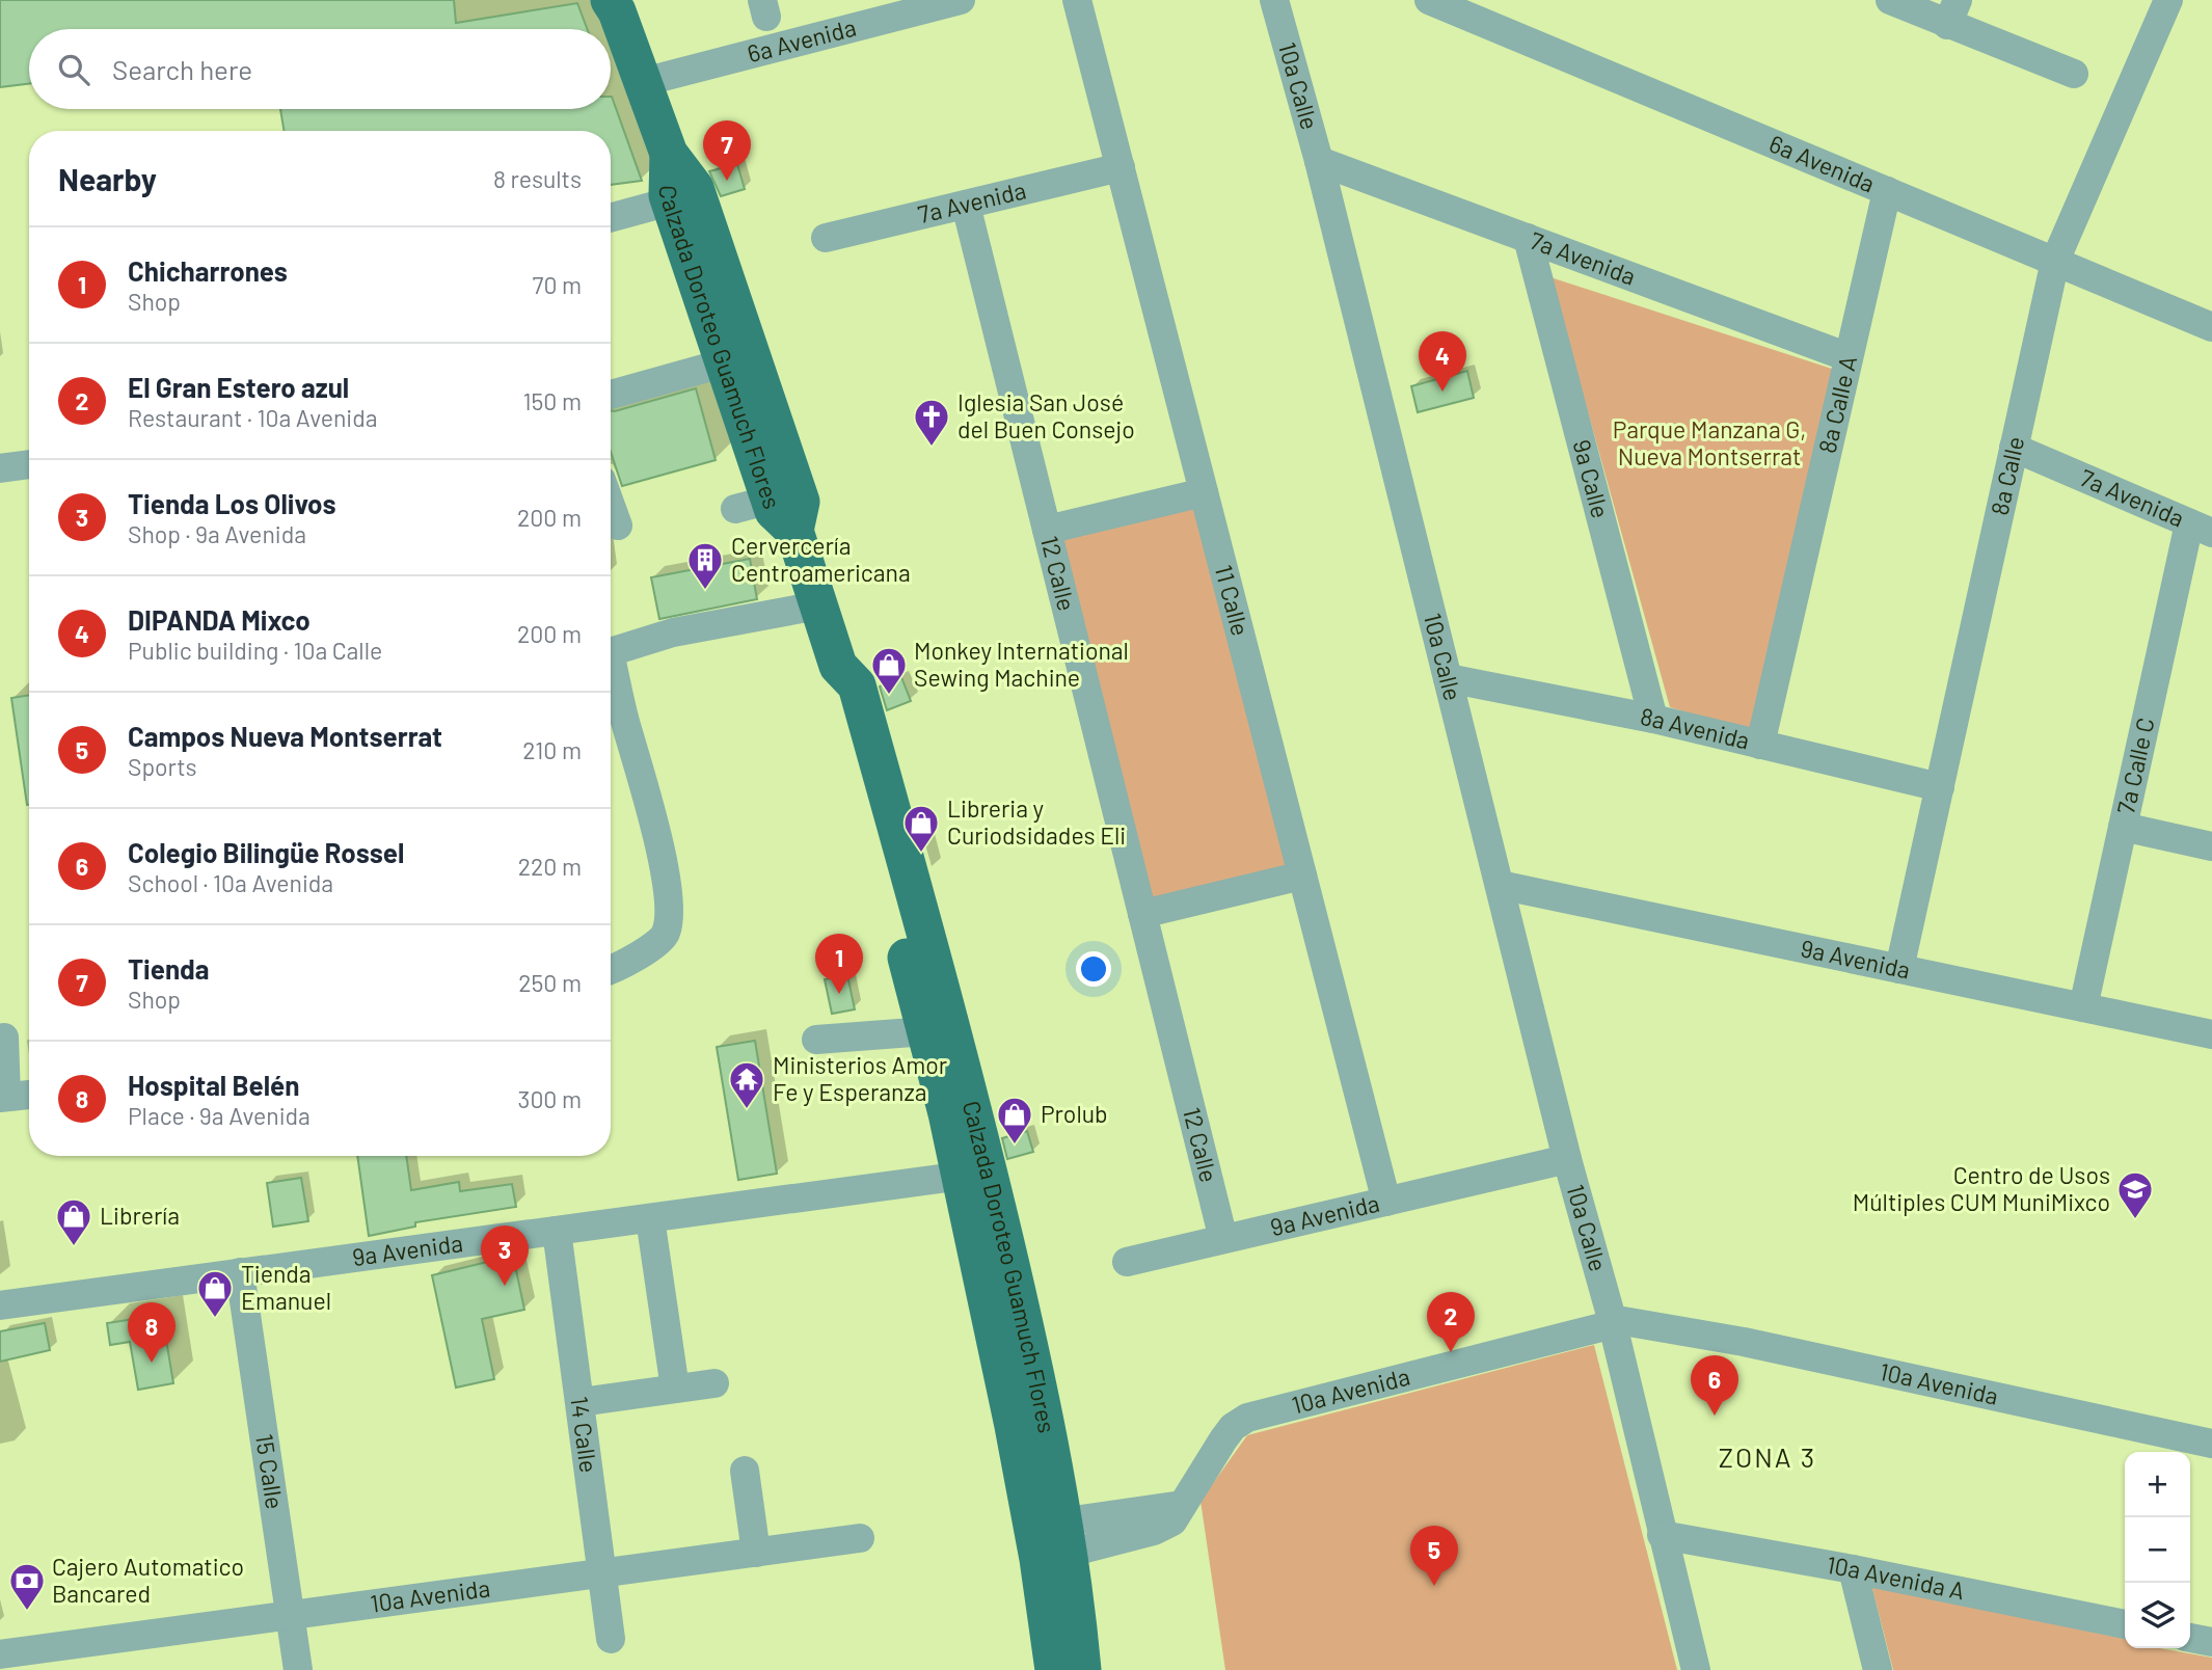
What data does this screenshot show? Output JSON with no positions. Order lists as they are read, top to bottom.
{
  "streets": {
    "main road": ["Calzada Doroteo Guamuch Flores"],
    "street": [
      "6a Avenida",
      "10a Calle",
      "7a Avenida",
      "8a Calle A",
      "8a Calle",
      "9a Calle",
      "12 Calle",
      "11 Calle",
      "8a Avenida",
      "7a Calle C",
      "9a Avenida",
      "10a Avenida",
      "14 Calle",
      "15 Calle",
      "10a Avenida A"
    ]
  },
  "crossings": [
    ["6a Avenida", "Calzada Doroteo Guamuch Flores"],
    ["6a Avenida", "8a Calle A"],
    ["6a Avenida", "8a Calle"],
    ["10a Calle", "7a Avenida"],
    ["10a Calle", "8a Avenida"],
    ["10a Calle", "9a Avenida"],
    ["10a Calle", "10a Avenida"],
    ["10a Calle", "10a Avenida A"],
    ["7a Avenida", "8a Calle A"],
    ["7a Avenida", "8a Calle"],
    ["7a Avenida", "9a Calle"],
    ["7a Avenida", "12 Calle"],
    ["7a Avenida", "11 Calle"],
    ["7a Avenida", "7a Calle C"],
    ["Calzada Doroteo Guamuch Flores", "9a Avenida"],
    ["Calzada Doroteo Guamuch Flores", "10a Avenida"],
    ["8a Calle A", "8a Avenida"],
    ["8a Calle", "8a Avenida"],
    ["8a Calle", "9a Avenida"],
    ["9a Calle", "8a Avenida"],
    ["12 Calle", "9a Avenida"],
    ["11 Calle", "9a Avenida"],
    ["7a Calle C", "9a Avenida"],
    ["9a Avenida", "14 Calle"],
    ["9a Avenida", "15 Calle"],
    ["10a Avenida", "14 Calle"],
    ["10a Avenida", "15 Calle"]
  ],
  "districts": ["ZONA 3"],
  "parks": ["Parque Manzana G, Nueva Montserrat"],
  "places": {
    "church": ["Iglesia San José del Buen Consejo"],
    "building": ["Cervercería Centroamericana"],
    "shop": [
      "Monkey International Sewing Machine",
      "Libreria y Curiodsidades Eli",
      "Prolub",
      "Librería",
      "Tienda Emanuel"
    ],
    "temple": ["Ministerios Amor Fe y Esperanza"],
    "school or university": ["Centro de Usos Múltiples CUM MuniMixco"],
    "bank": ["Cajero Automatico Bancared"]
  },
  "page": {
    "search": "Search here",
    "pins": [
      "7",
      "4",
      "1",
      "3",
      "2",
      "8",
      "6",
      "5"
    ],
    "heading": ["Nearby", "8 results"],
    "list": [
      {
        "mark": "1",
        "name": "Chicharrones",
        "note": "Shop",
        "value": "70 m"
      },
      {
        "mark": "2",
        "name": "El Gran Estero azul",
        "note": "Restaurant · 10a Avenida",
        "value": "150 m"
      },
      {
        "mark": "3",
        "name": "Tienda Los Olivos",
        "note": "Shop · 9a Avenida",
        "value": "200 m"
      },
      {
        "mark": "4",
        "name": "DIPANDA Mixco",
        "note": "Public building · 10a Calle",
        "value": "200 m"
      },
      {
        "mark": "5",
        "name": "Campos Nueva Montserrat",
        "note": "Sports",
        "value": "210 m"
      },
      {
        "mark": "6",
        "name": "Colegio Bilingüe Rossel",
        "note": "School · 10a Avenida",
        "value": "220 m"
      },
      {
        "mark": "7",
        "name": "Tienda",
        "note": "Shop",
        "value": "250 m"
      },
      {
        "mark": "8",
        "name": "Hospital Belén",
        "note": "Place · 9a Avenida",
        "value": "300 m"
      }
    ],
    "map_buttons": ["+", "−"]
  }
}
